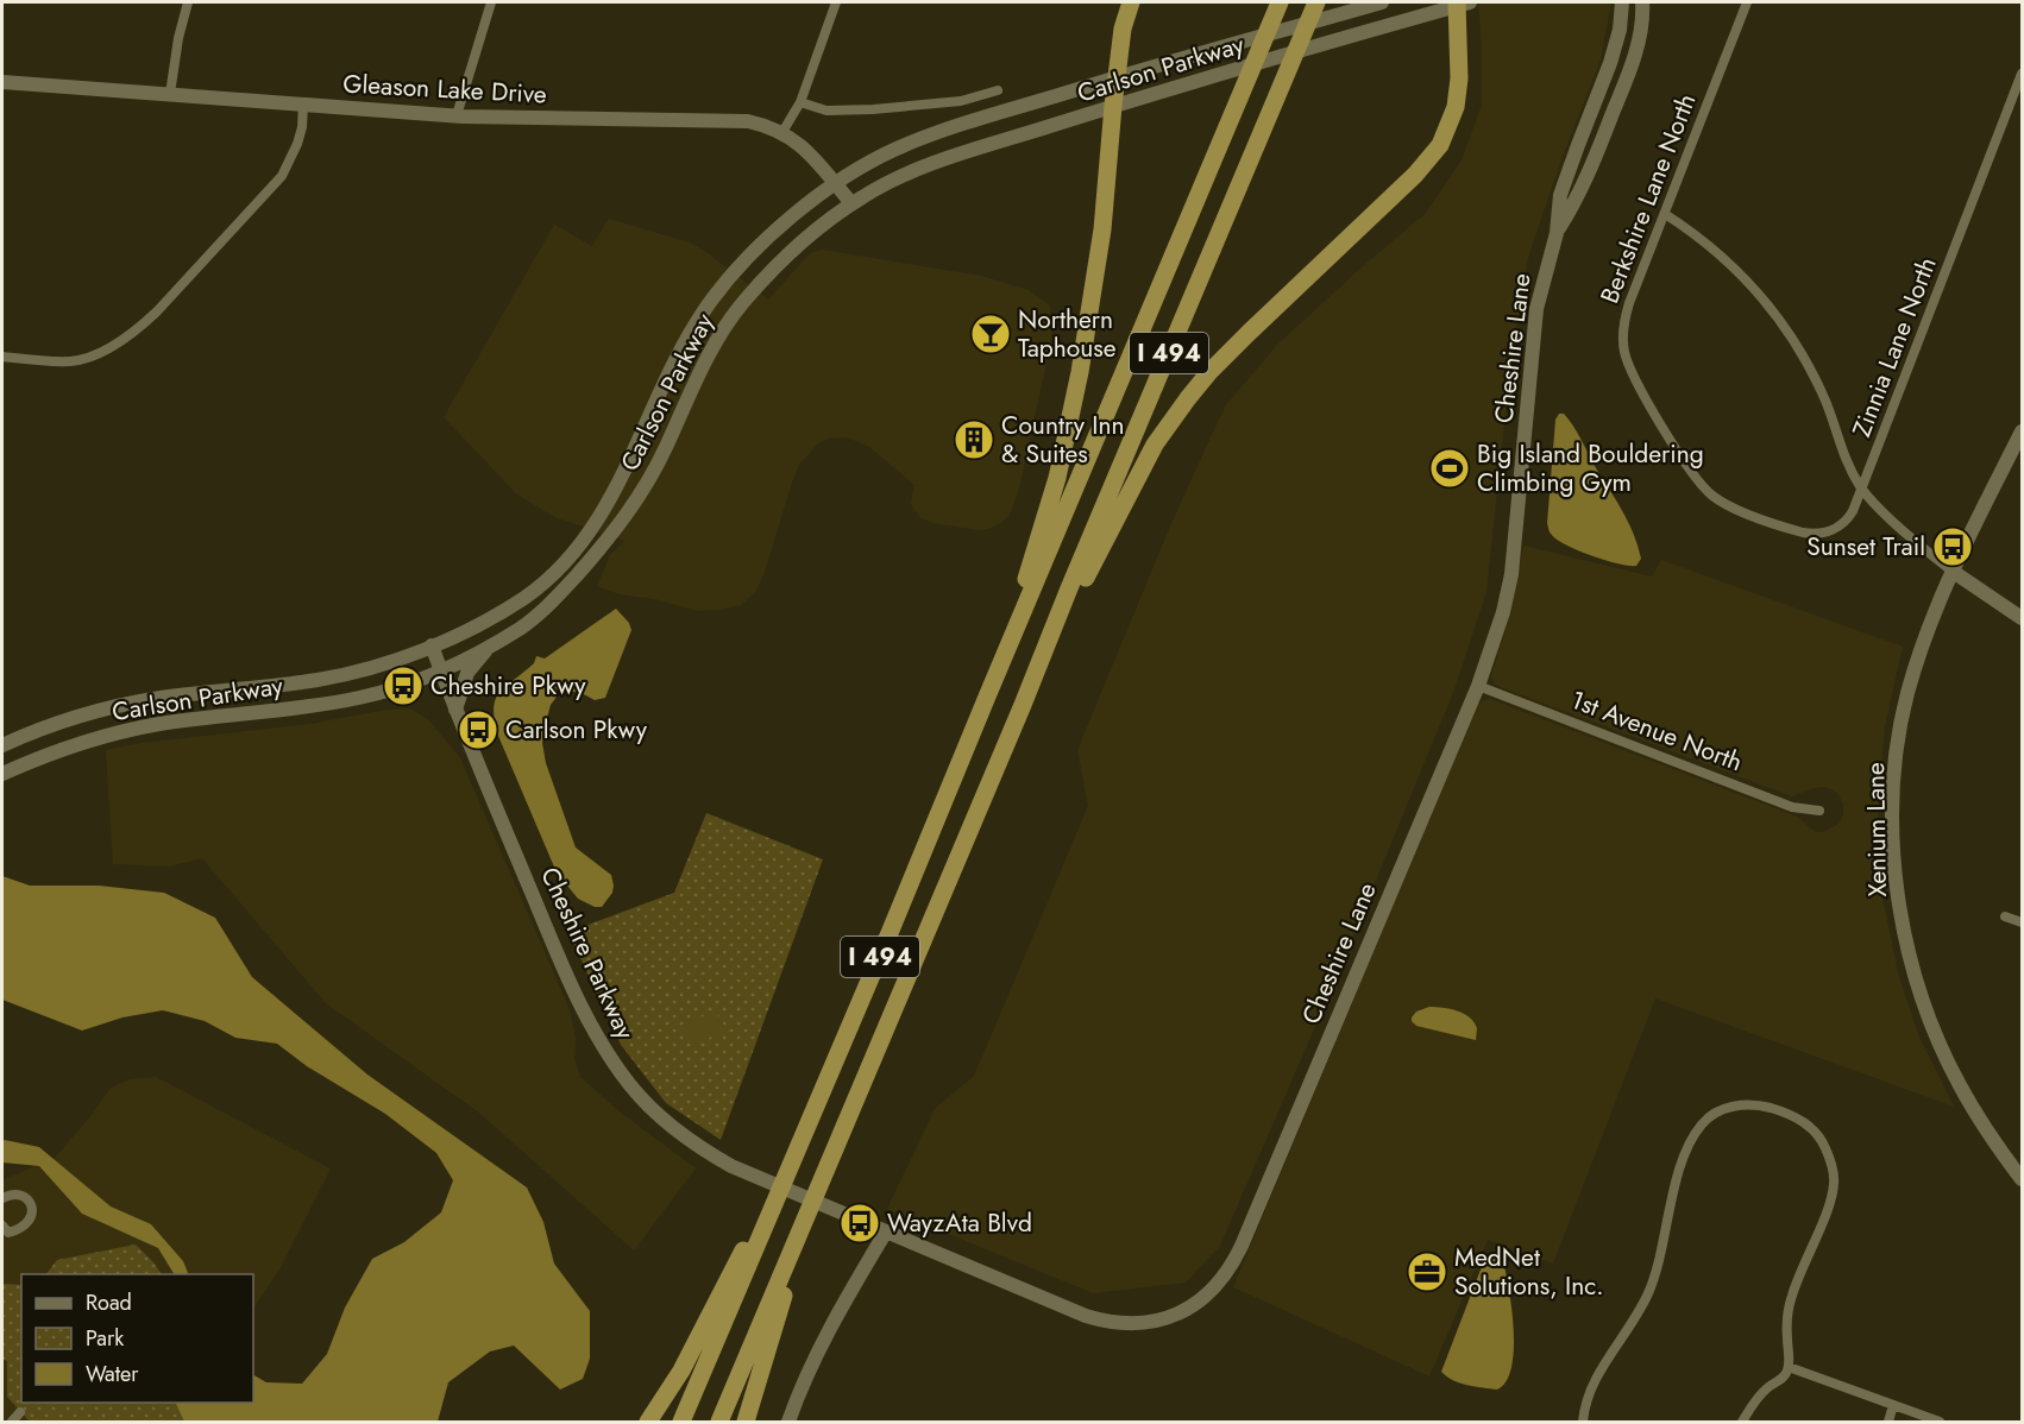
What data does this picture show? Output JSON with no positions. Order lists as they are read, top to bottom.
{
  "streets": {
    "highway": ["I 494"],
    "main road": [
      "Carlson Parkway",
      "Gleason Lake Drive",
      "Cheshire Lane",
      "Xenium Lane",
      "Cheshire Parkway"
    ],
    "street": ["Berkshire Lane North", "Zinnia Lane North", "1st Avenue North"]
  },
  "crossings": [
    ["Carlson Parkway", "Gleason Lake Drive"],
    ["Carlson Parkway", "Cheshire Parkway"],
    ["Berkshire Lane North", "Zinnia Lane North"],
    ["Cheshire Lane", "1st Avenue North"],
    ["Cheshire Lane", "Cheshire Parkway"]
  ],
  "places": {
    "bar": ["Northern Taphouse"],
    "building": ["Country Inn & Suites"],
    "sports": ["Big Island Bouldering Climbing Gym"],
    "bus stop": [
      "Sunset Trail",
      "Cheshire Pkwy",
      "Carlson Pkwy",
      "WayzAta Blvd"
    ],
    "office": ["MedNet Solutions, Inc."]
  },
  "legend": ["Road", "Park", "Water"]
}
